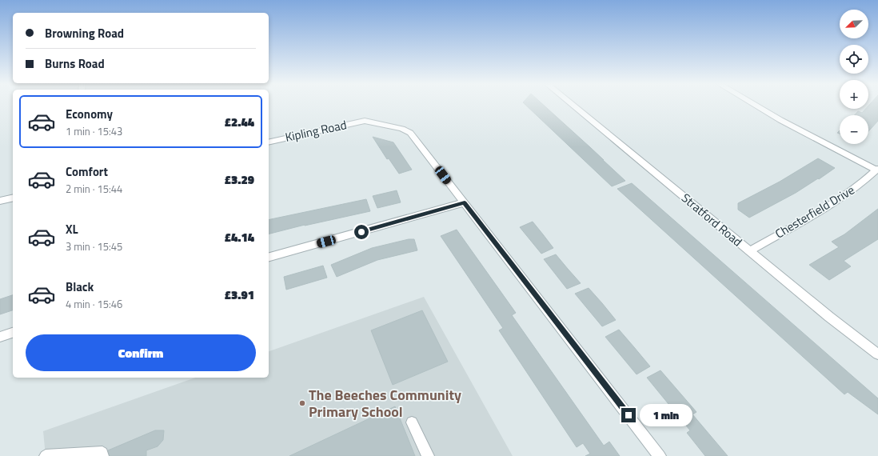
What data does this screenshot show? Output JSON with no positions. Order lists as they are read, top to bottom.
{
  "streets": {
    "street": ["Kipling Road", "Chesterfield Drive", "Stratford Road"]
  },
  "crossings": [
    ["Chesterfield Drive", "Stratford Road"]
  ],
  "places": ["The Beeches Community Primary School"],
  "north": "bottom left",
  "page": {
    "map_buttons": ["+", "−"],
    "banner": ["Browning Road", "Burns Road"],
    "list": [
      {
        "name": "Economy",
        "note": "1 min · 15:43",
        "value": "£2.44"
      },
      {
        "name": "Comfort",
        "note": "2 min · 15:44",
        "value": "£3.29"
      },
      {
        "name": "XL",
        "note": "3 min · 15:45",
        "value": "£4.14"
      },
      {
        "name": "Black",
        "note": "4 min · 15:46",
        "value": "£3.91"
      }
    ],
    "buttons": "Confirm",
    "bubble": "1 min"
  }
}
